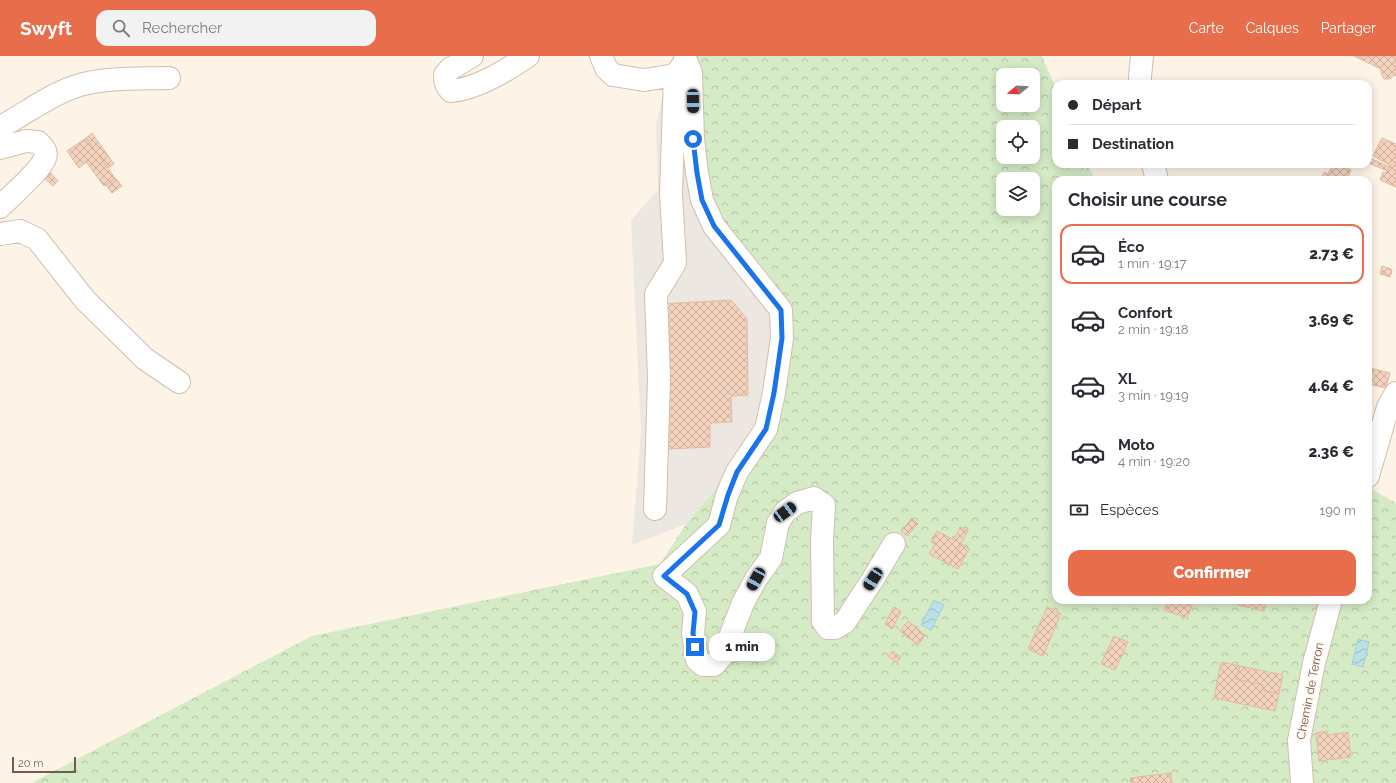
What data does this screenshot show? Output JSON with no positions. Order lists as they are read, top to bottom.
{
  "streets": {
    "street": ["Chemin de Terron"]
  },
  "scale_bar": "20 m",
  "north": "left",
  "page": {
    "header": "Swyft",
    "search": "Rechercher",
    "nav": ["Carte", "Calques", "Partager"],
    "banner": ["Départ", "Destination"],
    "heading": "Choisir une course",
    "list": [
      {
        "name": "Éco",
        "note": "1 min · 19:17",
        "value": "2.73 €"
      },
      {
        "name": "Confort",
        "note": "2 min · 19:18",
        "value": "3.69 €"
      },
      {
        "name": "XL",
        "note": "3 min · 19:19",
        "value": "4.64 €"
      },
      {
        "name": "Moto",
        "note": "4 min · 19:20",
        "value": "2.36 €"
      }
    ],
    "pay": ["Espèces", "190 m"],
    "buttons": "Confirmer",
    "bubble": "1 min",
    "scale": "20 m"
  }
}
